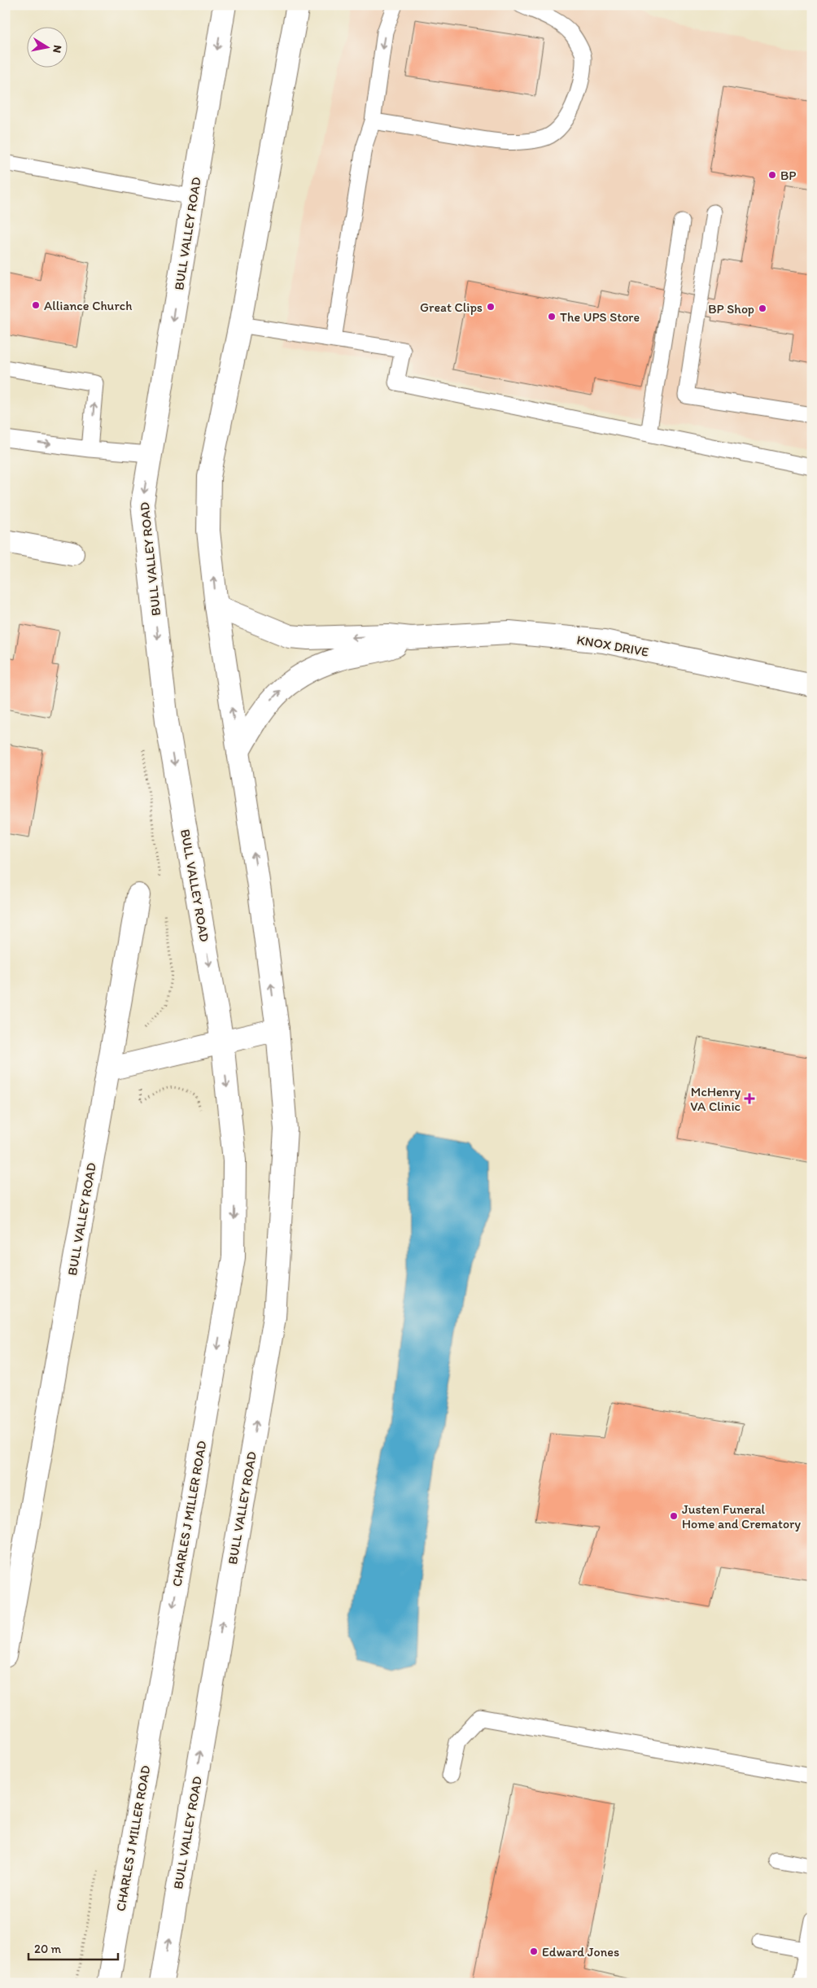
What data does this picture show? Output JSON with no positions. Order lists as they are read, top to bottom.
{
  "streets": {
    "street": ["BULL VALLEY ROAD", "KNOX DRIVE", "CHARLES J MILLER ROAD"]
  },
  "crossings": [
    ["BULL VALLEY ROAD", "KNOX DRIVE"],
    ["BULL VALLEY ROAD", "CHARLES J MILLER ROAD"]
  ],
  "one_way": ["CHARLES J MILLER ROAD"],
  "places": {
    "other": [
      "BP",
      "Alliance Church",
      "Great Clips",
      "BP Shop",
      "The UPS Store",
      "Justen Funeral Home and Crematory",
      "Edward Jones"
    ],
    "health": ["McHenry VA Clinic"]
  },
  "scale_bar": "20 m",
  "north": "right"
}
